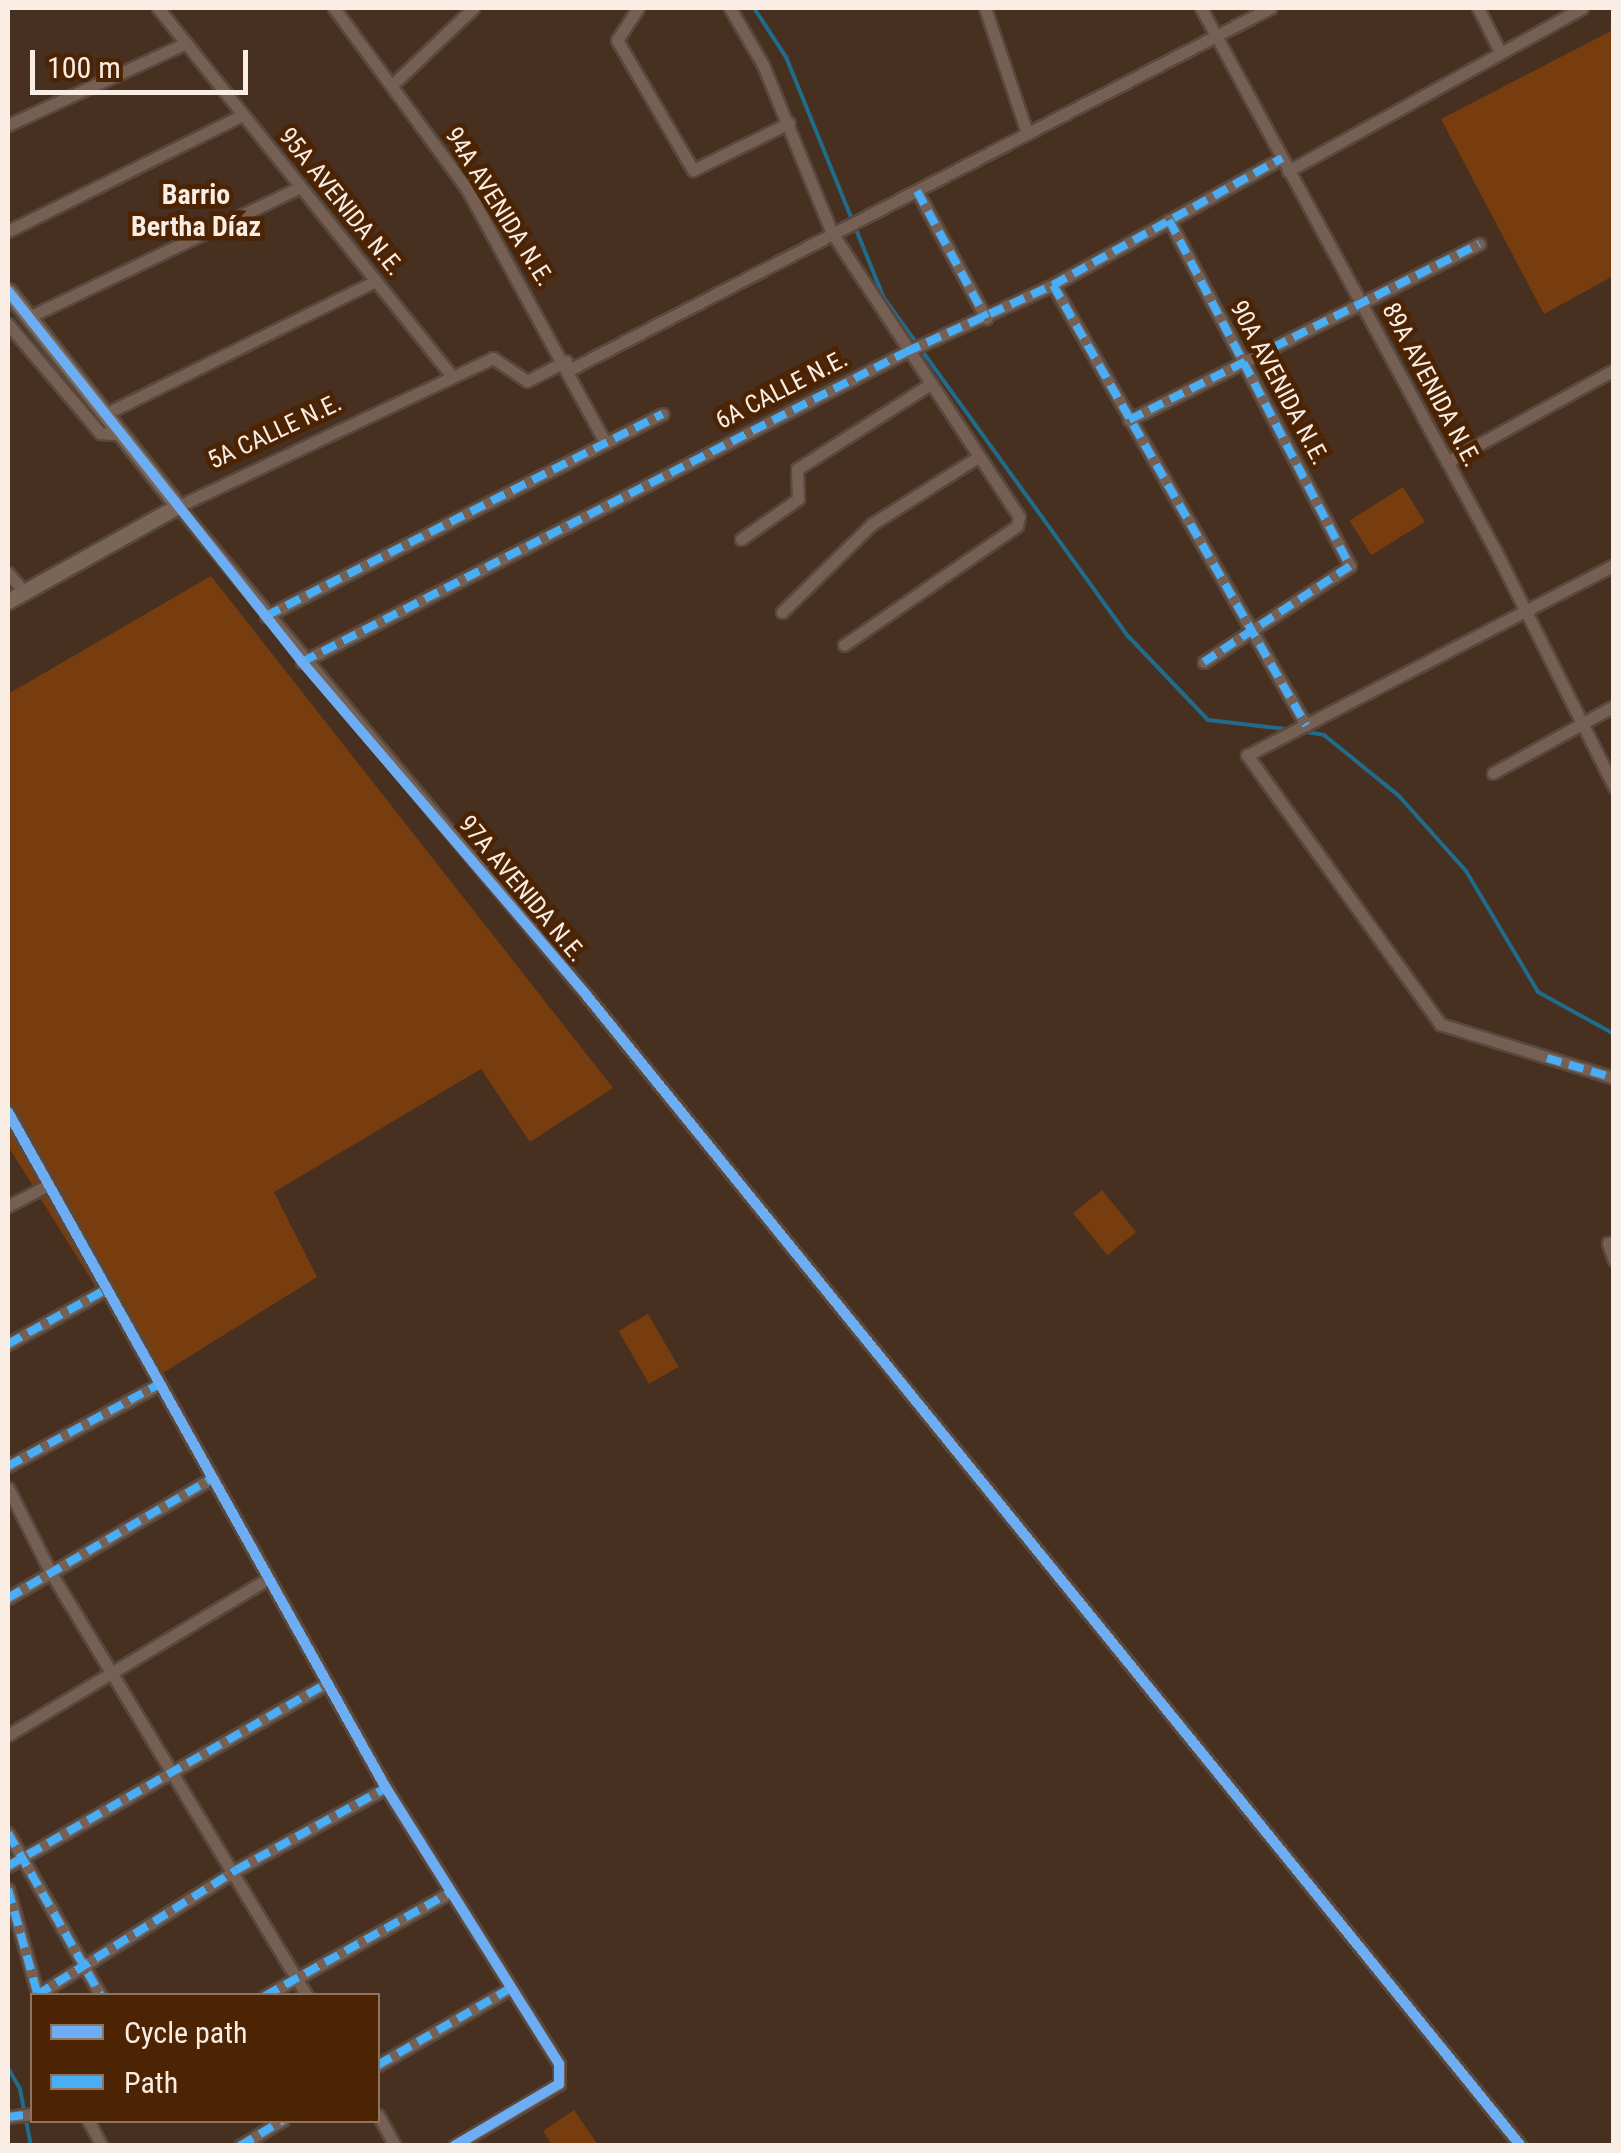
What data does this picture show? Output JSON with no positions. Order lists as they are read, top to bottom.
{
  "streets": {
    "street": [
      "95A AVENIDA N.E.",
      "94A AVENIDA N.E.",
      "90A AVENIDA N.E.",
      "89A AVENIDA N.E.",
      "6A CALLE N.E.",
      "5A CALLE N.E.",
      "97A AVENIDA N.E."
    ]
  },
  "crossings": [
    ["95A AVENIDA N.E.", "5A CALLE N.E."],
    ["94A AVENIDA N.E.", "5A CALLE N.E."],
    ["90A AVENIDA N.E.", "6A CALLE N.E."],
    ["89A AVENIDA N.E.", "6A CALLE N.E."],
    ["6A CALLE N.E.", "97A AVENIDA N.E."],
    ["5A CALLE N.E.", "97A AVENIDA N.E."]
  ],
  "districts": ["Barrio Bertha Díaz"],
  "legend": ["Cycle path", "Path"],
  "scale_bar": "100 m"
}
